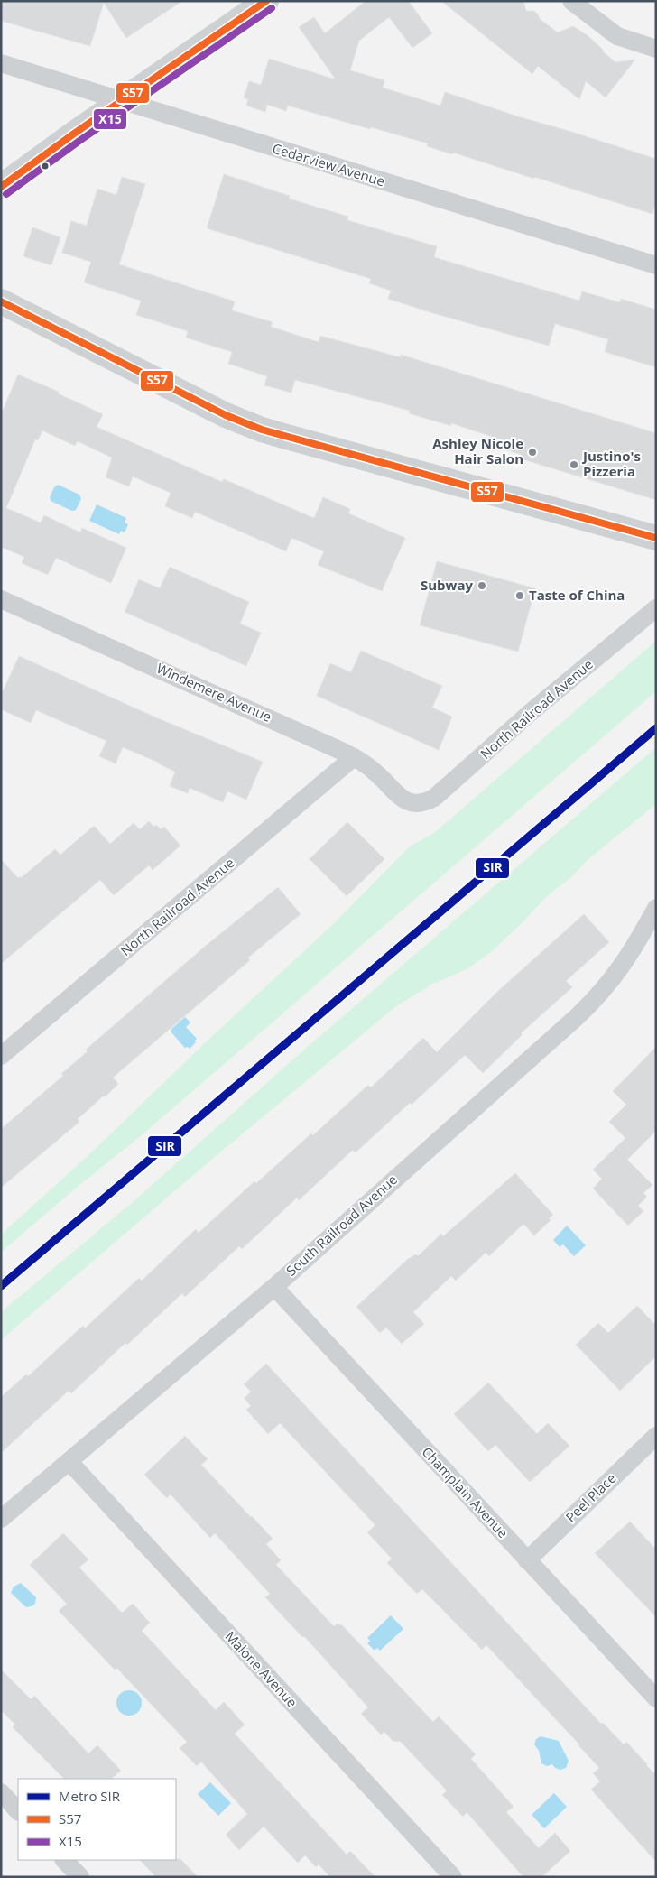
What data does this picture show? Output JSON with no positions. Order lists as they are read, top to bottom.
{
  "streets": {
    "street": [
      "Cedarview Avenue",
      "Windemere Avenue",
      "North Railroad Avenue",
      "South Railroad Avenue",
      "Champlain Avenue",
      "Peel Place",
      "Malone Avenue"
    ]
  },
  "crossings": [
    ["Windemere Avenue", "North Railroad Avenue"],
    ["South Railroad Avenue", "Champlain Avenue"],
    ["South Railroad Avenue", "Malone Avenue"],
    ["Champlain Avenue", "Peel Place"]
  ],
  "places": [
    "Ashley Nicole Hair Salon",
    "Justino's Pizzeria",
    "Subway",
    "Taste of China"
  ],
  "lines": ["transit line S57", "transit line X15", "metro line SIR"],
  "legend": ["Metro SIR", "S57", "X15"]
}
